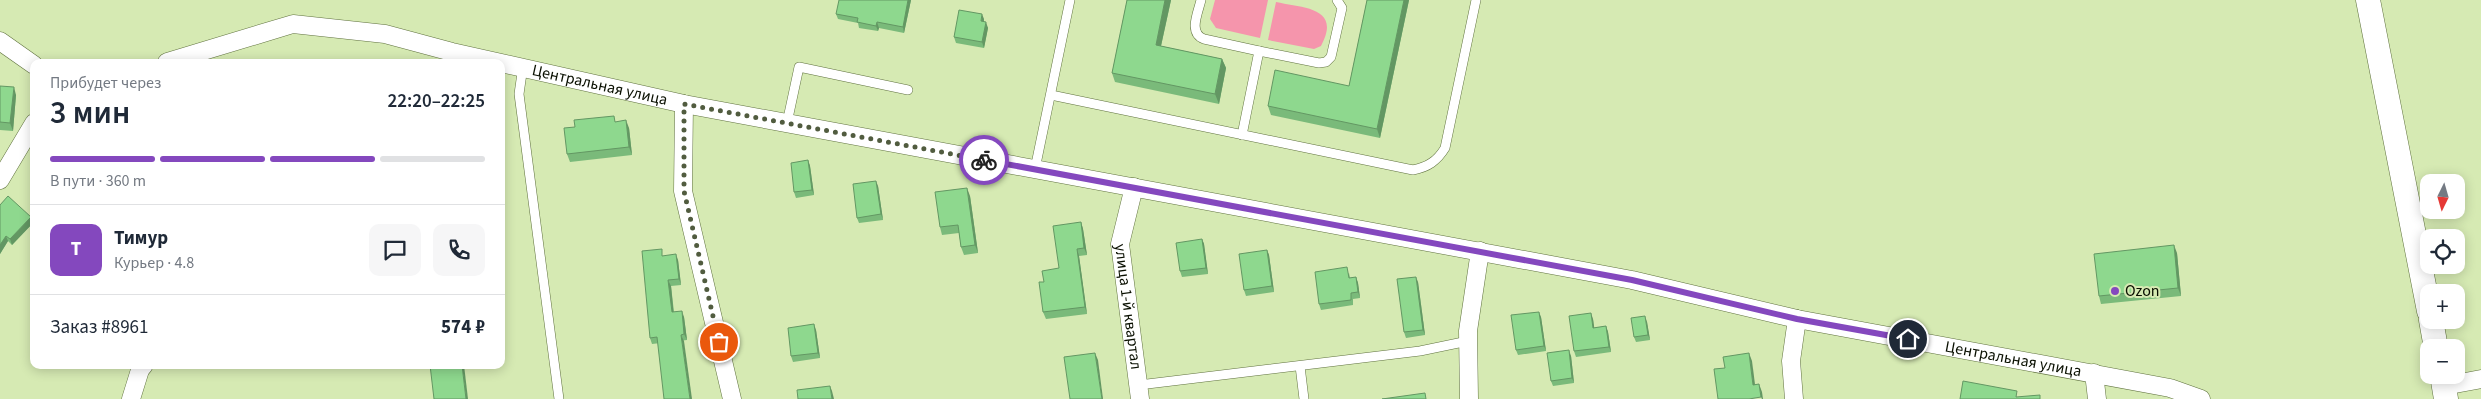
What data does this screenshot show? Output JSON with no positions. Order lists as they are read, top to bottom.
{
  "streets": {
    "street": ["Центральная улица", "улица 1-й квартал"]
  },
  "crossings": [
    ["Центральная улица", "улица 1-й квартал"]
  ],
  "places": ["Ozon"],
  "north": "bottom",
  "page": {
    "heading": ["3 мин", "Прибудет через", "22:20–22:25"],
    "panel": [
      "Тимур",
      "Курьер · 4.8",
      "Заказ #8961",
      "574 ₽"
    ],
    "bar": "В пути · 360 m",
    "map_buttons": ["+", "−"],
    "round": "Т"
  }
}
